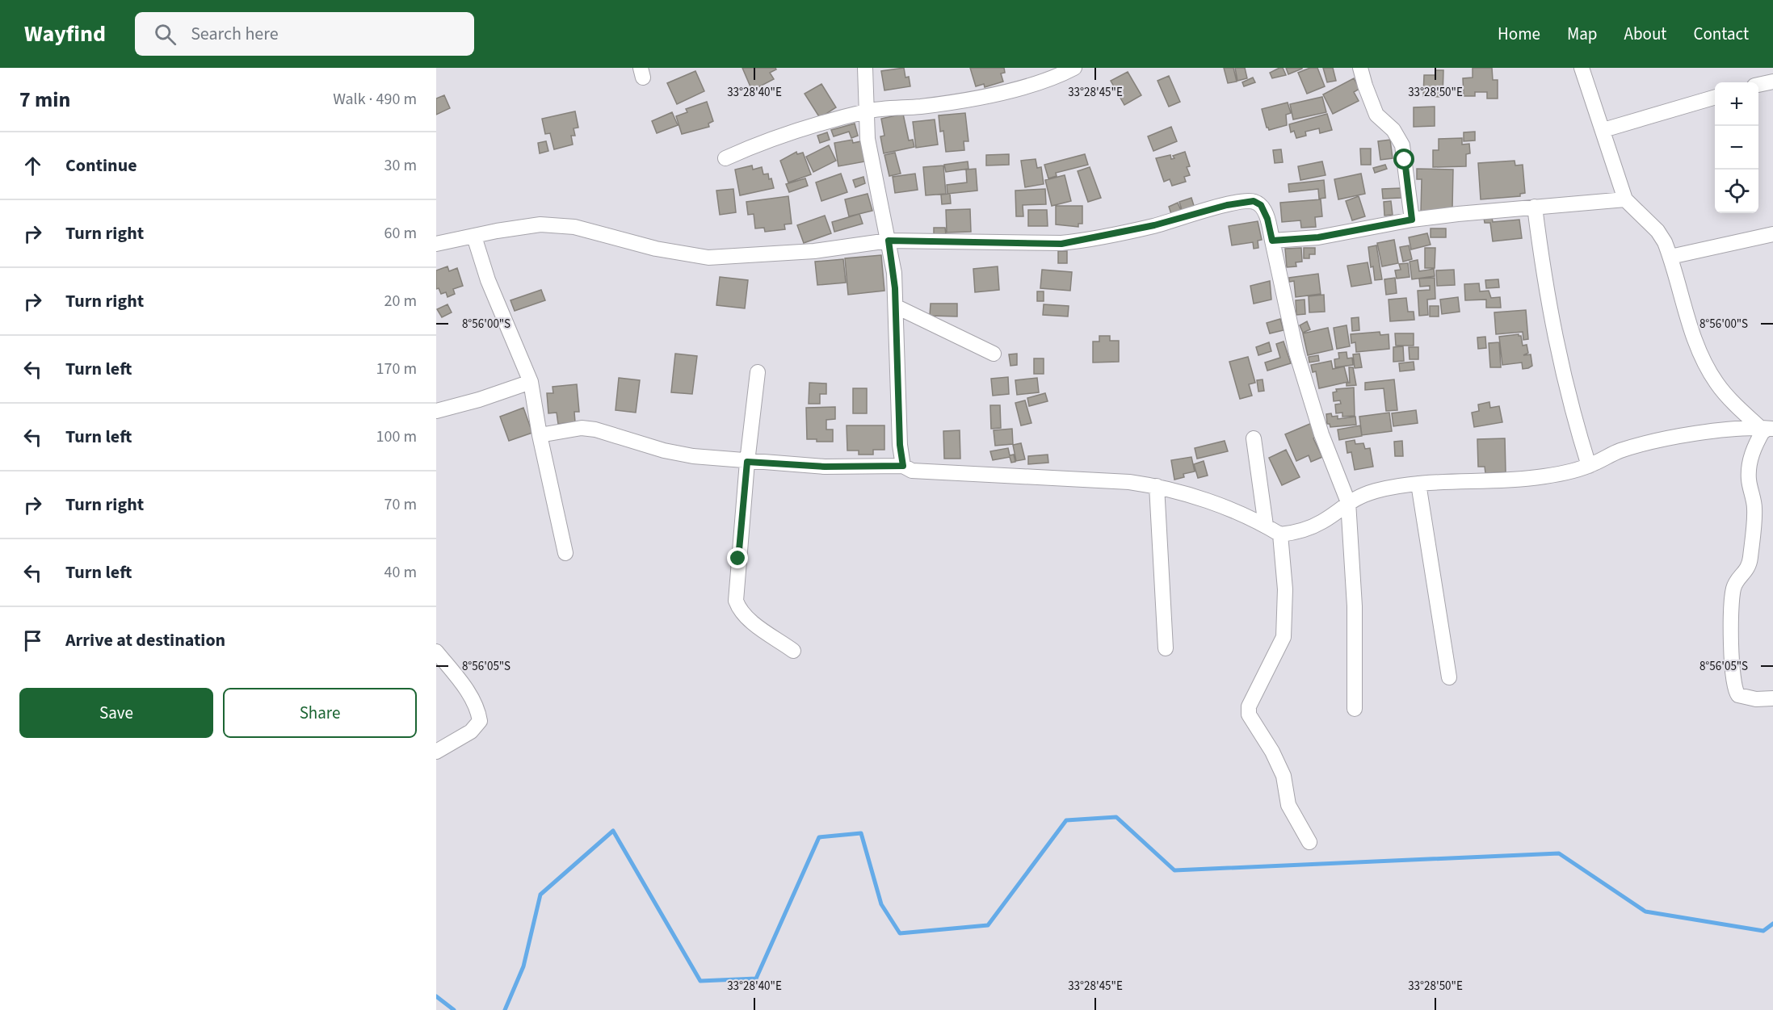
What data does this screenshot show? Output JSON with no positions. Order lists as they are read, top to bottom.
{
  "page": {
    "header": "Wayfind",
    "search": "Search here",
    "nav": [
      "Home",
      "Map",
      "About",
      "Contact"
    ],
    "heading": ["7 min", "Walk · 490 m"],
    "map_buttons": ["+", "−"],
    "list": [
      ["Continue", "30 m"],
      ["Turn right", "60 m"],
      ["Turn right", "20 m"],
      ["Turn left", "170 m"],
      ["Turn left", "100 m"],
      ["Turn right", "70 m"],
      ["Turn left", "40 m"],
      "Arrive at destination"
    ],
    "buttons": ["Save", "Share"]
  },
  "coordinates": [
    "33°28'40\"E",
    "33°28'45\"E",
    "33°28'50\"E",
    "8°56'00\"S",
    "8°56'05\"S"
  ]
}
